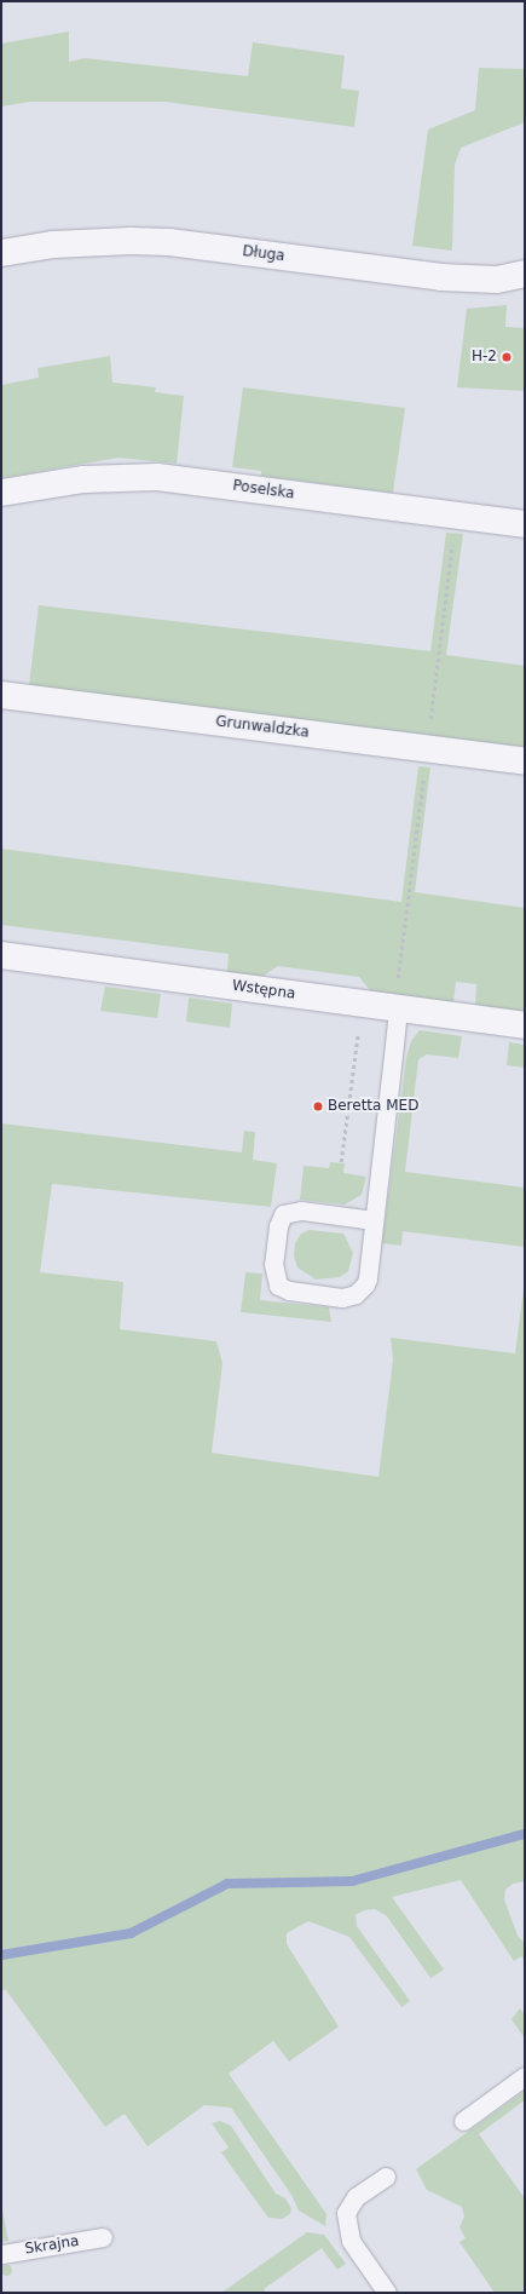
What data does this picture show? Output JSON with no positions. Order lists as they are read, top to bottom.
{
  "streets": {
    "street": [
      "Długa",
      "Poselska",
      "Grunwaldzka",
      "Wstępna"
    ],
    "lane": ["Skrajna"]
  },
  "places": ["H-2", "Beretta MED"]
}
